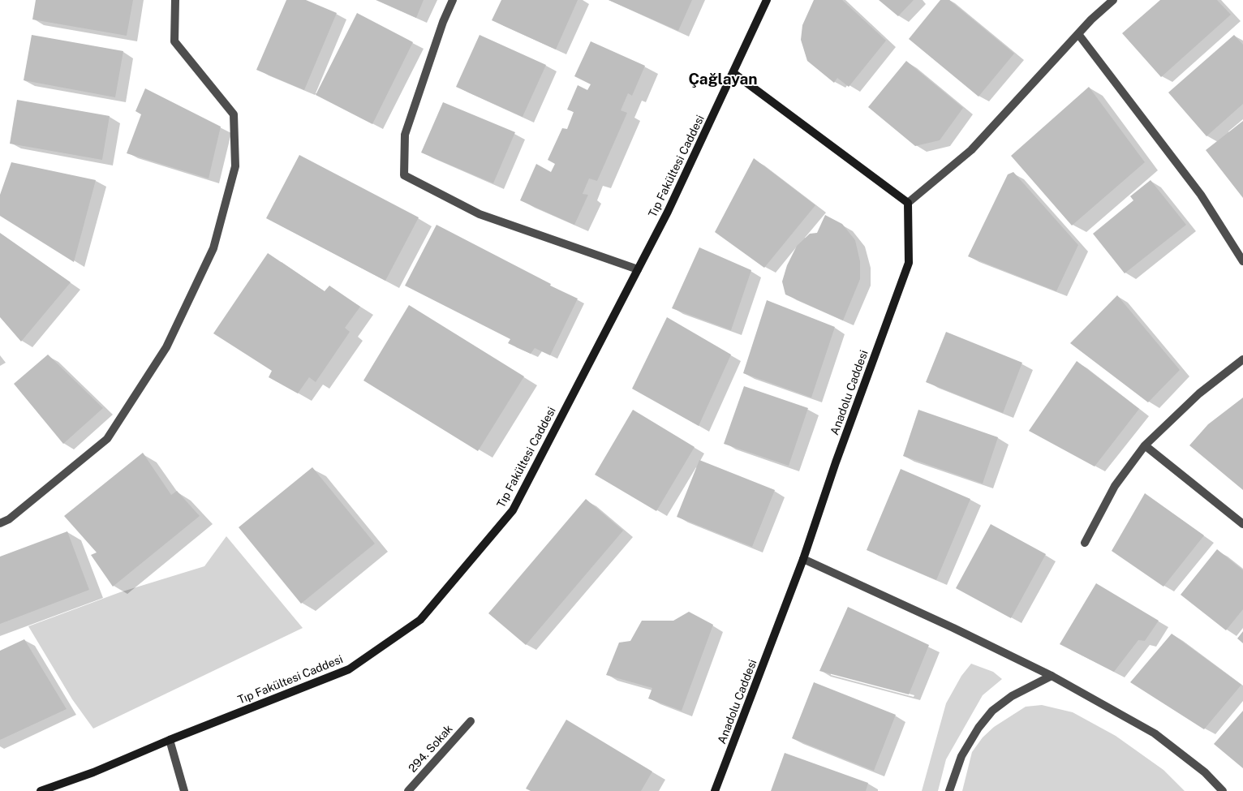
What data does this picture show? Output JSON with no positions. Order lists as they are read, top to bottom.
{
  "streets": {
    "main road": ["Tıp Fakültesi Caddesi", "Anadolu Caddesi"],
    "street": ["294. Sokak"]
  },
  "districts": ["Çağlayan"]
}
